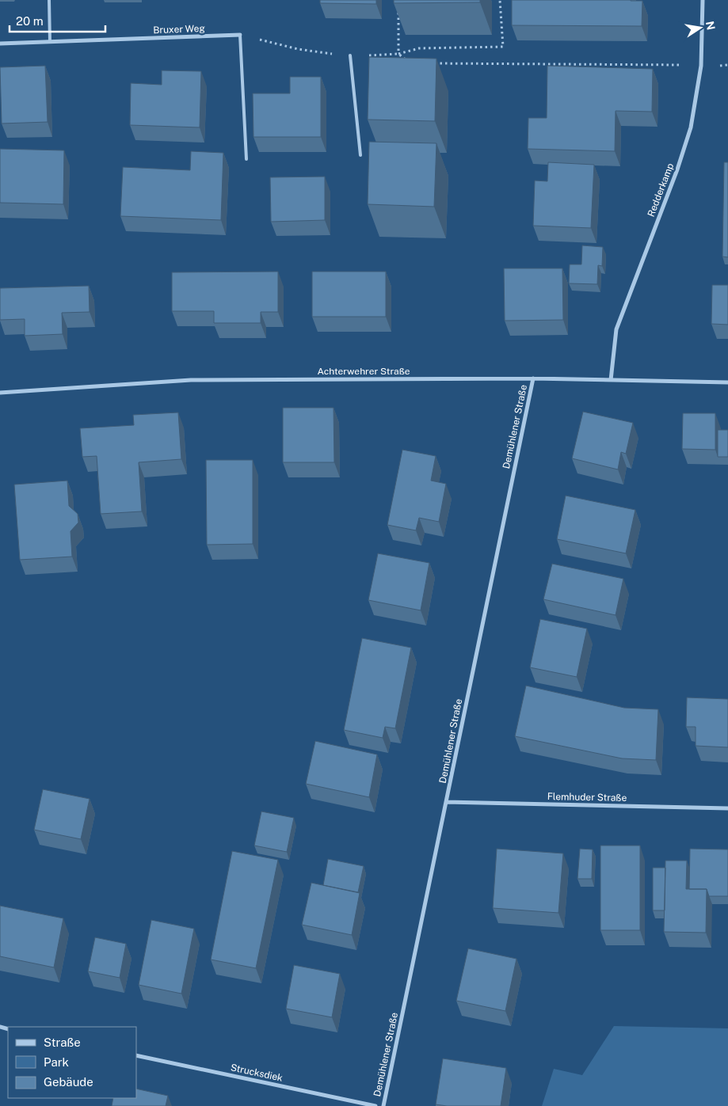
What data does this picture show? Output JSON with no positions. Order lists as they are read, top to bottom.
{
  "streets": {
    "street": [
      "Bruxer Weg",
      "Redderkamp",
      "Achterwehrer Straße",
      "Demühlener Straße",
      "Flemhuder Straße",
      "Strucksdiek"
    ]
  },
  "crossings": [
    ["Redderkamp", "Achterwehrer Straße"],
    ["Achterwehrer Straße", "Demühlener Straße"],
    ["Demühlener Straße", "Flemhuder Straße"]
  ],
  "legend": ["Straße", "Park", "Gebäude"],
  "scale_bar": "20 m",
  "north": "right"
}
